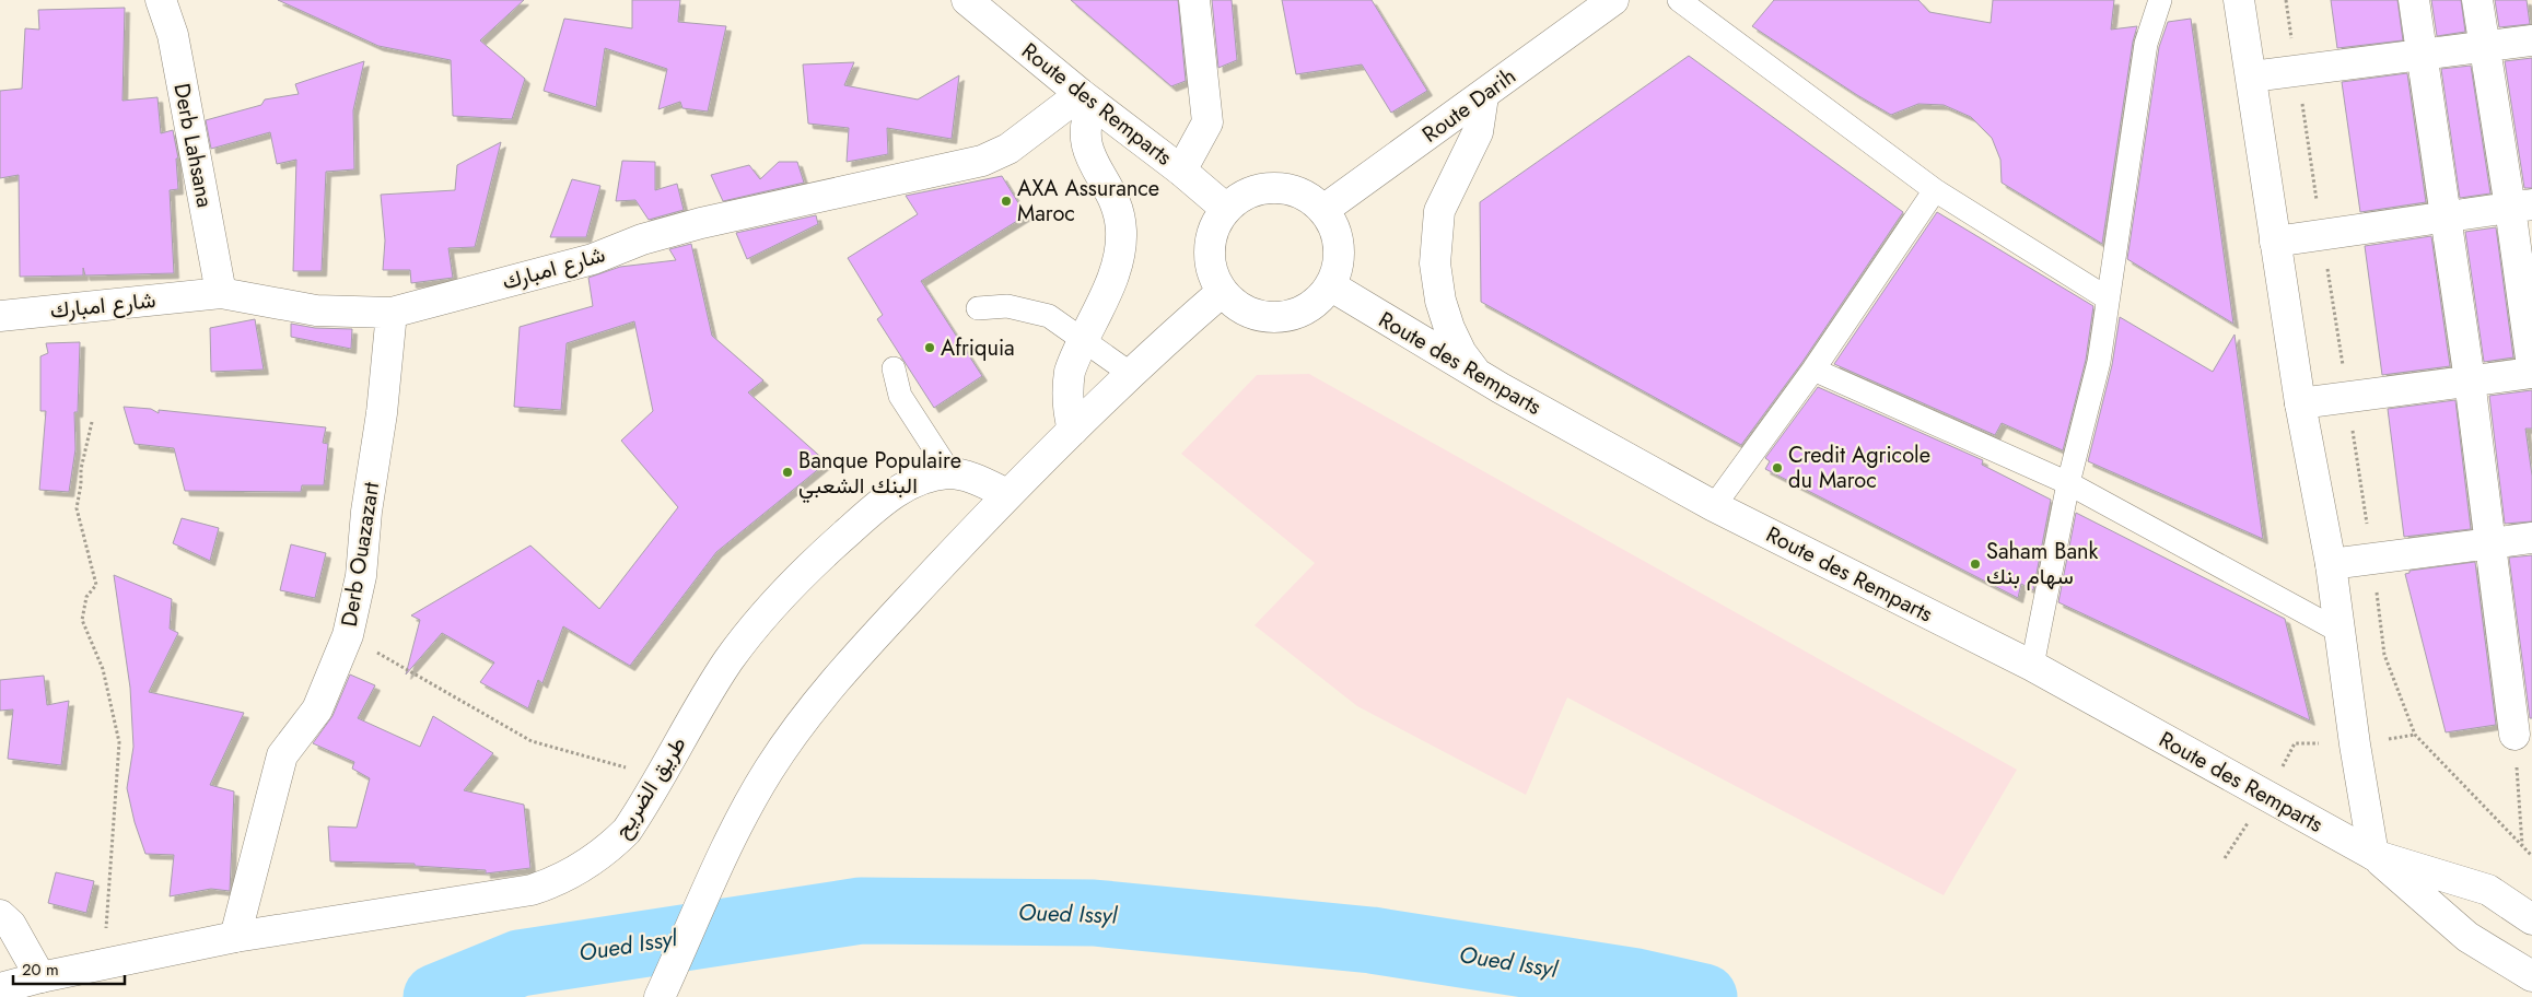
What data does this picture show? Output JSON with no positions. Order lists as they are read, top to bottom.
{
  "streets": {
    "street": [
      "Route des Remparts",
      "Route Darih",
      "Derb Lahsana",
      "شارع امبارك",
      "Derb Ouazazart",
      "طريق الضريح"
    ]
  },
  "crossings": [
    ["Route des Remparts", "Route Darih"],
    ["Route des Remparts", "شارع امبارك"],
    ["Derb Lahsana", "شارع امبارك"],
    ["شارع امبارك", "Derb Ouazazart"],
    ["Derb Ouazazart", "طريق الضريح"]
  ],
  "water": ["Oued Issyl"],
  "places": [
    "AXA Assurance Maroc",
    "Afriquia",
    "Credit Agricole du Maroc",
    "Banque Populaire البنك الشعبي",
    "Saham Bank سهام بنك"
  ],
  "scale_bar": "20 m"
}
